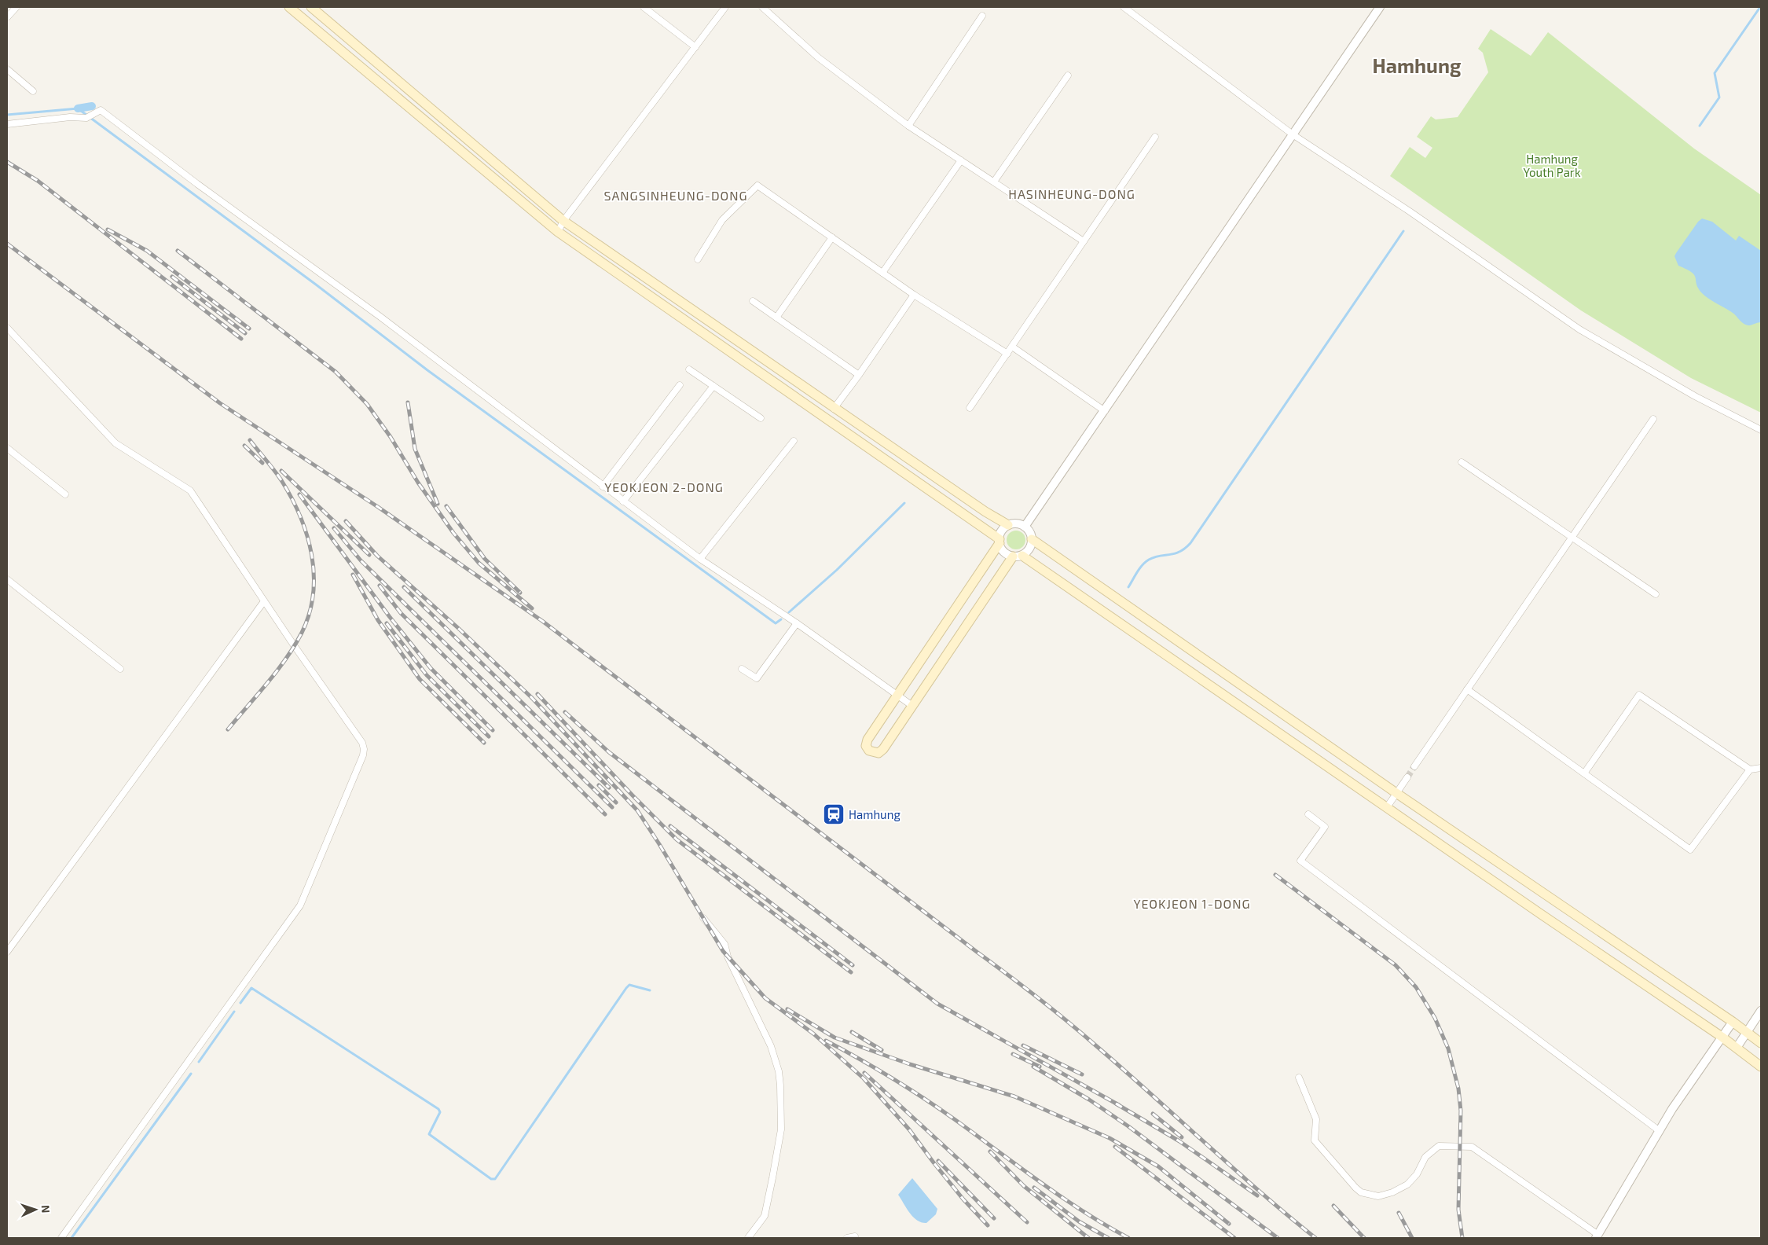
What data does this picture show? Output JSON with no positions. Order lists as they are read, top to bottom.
{
  "districts": [
    "Hamhung",
    "HASINHEUNG-DONG",
    "SANGSINHEUNG-DONG",
    "YEOKJEON 2-DONG",
    "YEOKJEON 1-DONG"
  ],
  "parks": ["Hamhung Youth Park"],
  "places": {
    "station": ["Hamhung"]
  },
  "north": "right"
}
